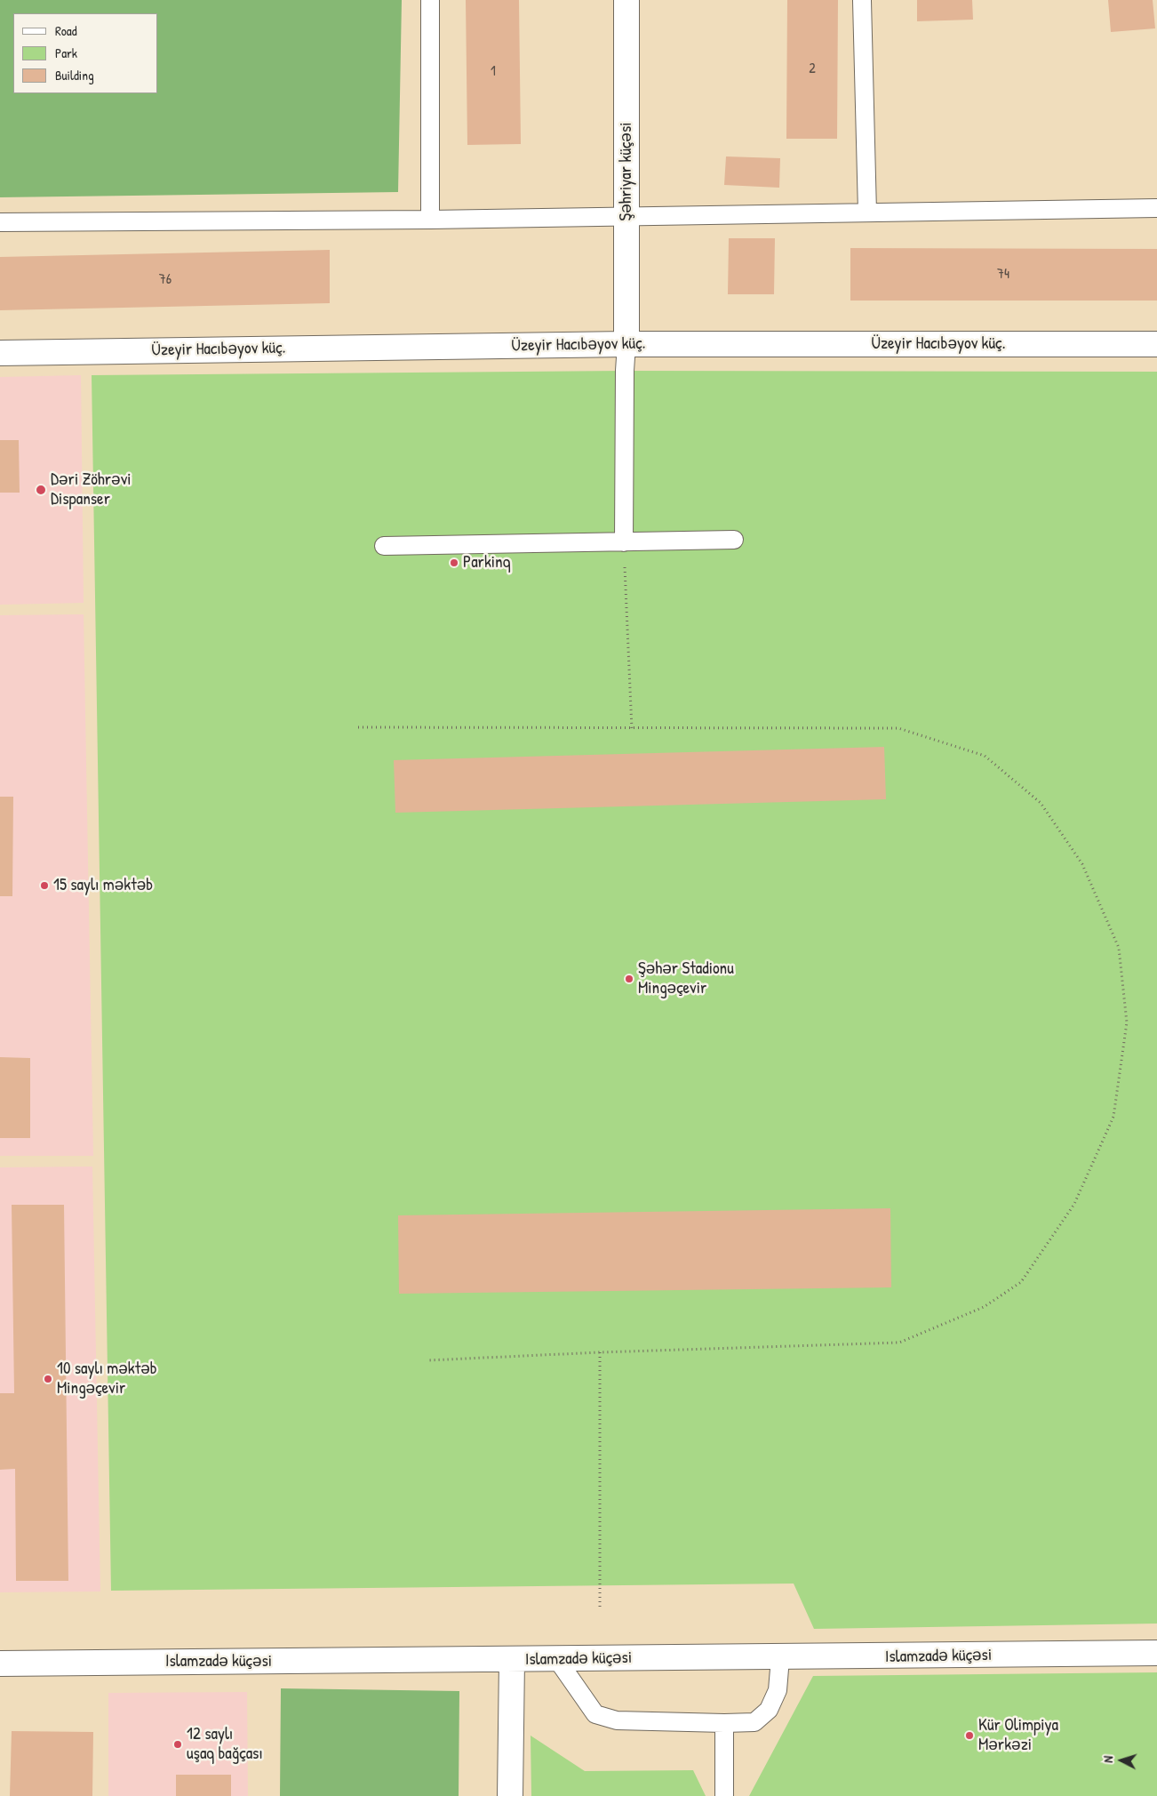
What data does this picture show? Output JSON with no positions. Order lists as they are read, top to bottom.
{
  "streets": {
    "street": ["Şəhriyar küçəsi", "Üzeyir Hacıbəyov küç.", "Islamzadə küçəsi"]
  },
  "crossings": [
    ["Şəhriyar küçəsi", "Üzeyir Hacıbəyov küç."]
  ],
  "places": [
    "Dəri Zöhrəvi Dispanser",
    "Parkinq",
    "15 saylı məktəb",
    "Şəhər Stadionu Mingəçevir",
    "10 saylı məktəb Mingəçevir",
    "Kür Olimpiya Mərkəzi",
    "12 saylı uşaq bağçası"
  ],
  "house_numbers": [
    "2",
    "1",
    "74",
    "76"
  ],
  "legend": ["Road", "Park", "Building"],
  "north": "left"
}
